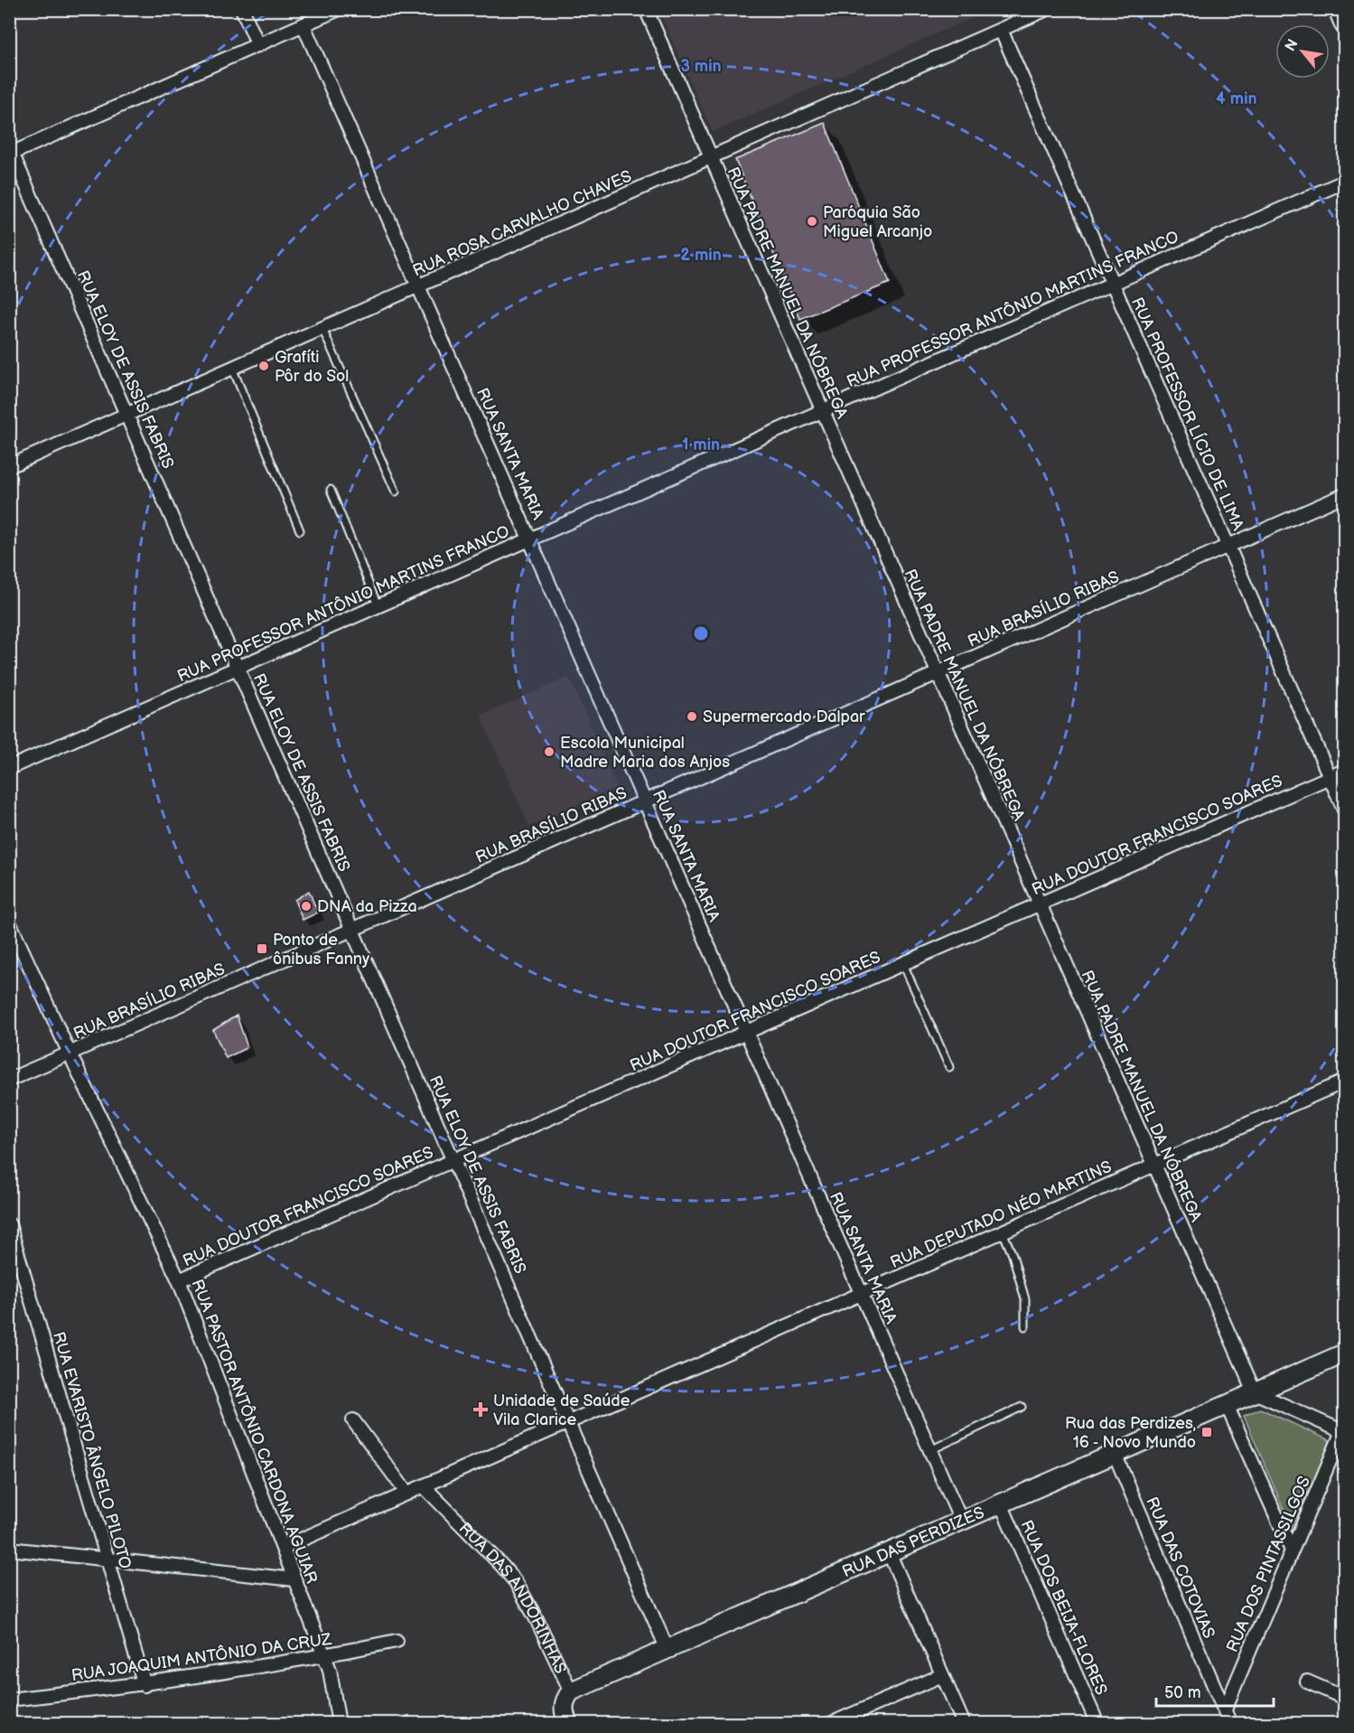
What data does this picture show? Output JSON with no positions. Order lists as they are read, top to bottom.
{
  "streets": {
    "street": [
      "RUA ROSA CARVALHO CHAVES",
      "RUA PADRE MANUEL DA NÓBREGA",
      "RUA PROFESSOR ANTÔNIO MARTINS FRANCO",
      "RUA ELOY DE ASSIS FABRIS",
      "RUA PROFESSOR LÍCIO DE LIMA",
      "RUA SANTA MARIA",
      "RUA BRASÍLIO RIBAS",
      "RUA DOUTOR FRANCISCO SOARES",
      "RUA DEPUTADO NÉO MARTINS",
      "RUA PASTOR ANTÔNIO CARDONA AGUIAR",
      "RUA EVARISTO ÂNGELO PILOTO",
      "RUA DAS PERDIZES",
      "RUA DOS PINTASSILGOS",
      "RUA DAS COTOVIAS",
      "RUA DAS ANDORINHAS",
      "RUA DOS BEIJA-FLORES",
      "RUA JOAQUIM ANTÔNIO DA CRUZ"
    ]
  },
  "crossings": [
    ["RUA ROSA CARVALHO CHAVES", "RUA PADRE MANUEL DA NÓBREGA"],
    ["RUA ROSA CARVALHO CHAVES", "RUA ELOY DE ASSIS FABRIS"],
    ["RUA ROSA CARVALHO CHAVES", "RUA PROFESSOR LÍCIO DE LIMA"],
    ["RUA ROSA CARVALHO CHAVES", "RUA SANTA MARIA"],
    ["RUA PADRE MANUEL DA NÓBREGA", "RUA PROFESSOR ANTÔNIO MARTINS FRANCO"],
    ["RUA PADRE MANUEL DA NÓBREGA", "RUA BRASÍLIO RIBAS"],
    ["RUA PADRE MANUEL DA NÓBREGA", "RUA DOUTOR FRANCISCO SOARES"],
    ["RUA PADRE MANUEL DA NÓBREGA", "RUA DEPUTADO NÉO MARTINS"],
    ["RUA PADRE MANUEL DA NÓBREGA", "RUA DAS PERDIZES"],
    ["RUA PROFESSOR ANTÔNIO MARTINS FRANCO", "RUA ELOY DE ASSIS FABRIS"],
    ["RUA PROFESSOR ANTÔNIO MARTINS FRANCO", "RUA PROFESSOR LÍCIO DE LIMA"],
    ["RUA PROFESSOR ANTÔNIO MARTINS FRANCO", "RUA SANTA MARIA"],
    ["RUA ELOY DE ASSIS FABRIS", "RUA BRASÍLIO RIBAS"],
    ["RUA ELOY DE ASSIS FABRIS", "RUA DOUTOR FRANCISCO SOARES"],
    ["RUA ELOY DE ASSIS FABRIS", "RUA DEPUTADO NÉO MARTINS"],
    ["RUA ELOY DE ASSIS FABRIS", "RUA DAS PERDIZES"],
    ["RUA PROFESSOR LÍCIO DE LIMA", "RUA BRASÍLIO RIBAS"],
    ["RUA PROFESSOR LÍCIO DE LIMA", "RUA DOUTOR FRANCISCO SOARES"],
    ["RUA SANTA MARIA", "RUA BRASÍLIO RIBAS"],
    ["RUA SANTA MARIA", "RUA DOUTOR FRANCISCO SOARES"],
    ["RUA SANTA MARIA", "RUA DEPUTADO NÉO MARTINS"],
    ["RUA SANTA MARIA", "RUA DAS PERDIZES"],
    ["RUA BRASÍLIO RIBAS", "RUA PASTOR ANTÔNIO CARDONA AGUIAR"],
    ["RUA DOUTOR FRANCISCO SOARES", "RUA PASTOR ANTÔNIO CARDONA AGUIAR"],
    ["RUA DEPUTADO NÉO MARTINS", "RUA PASTOR ANTÔNIO CARDONA AGUIAR"],
    ["RUA DEPUTADO NÉO MARTINS", "RUA DAS ANDORINHAS"],
    ["RUA PASTOR ANTÔNIO CARDONA AGUIAR", "RUA JOAQUIM ANTÔNIO DA CRUZ"],
    ["RUA EVARISTO ÂNGELO PILOTO", "RUA JOAQUIM ANTÔNIO DA CRUZ"],
    ["RUA DAS PERDIZES", "RUA DAS COTOVIAS"],
    ["RUA DAS PERDIZES", "RUA DAS ANDORINHAS"],
    ["RUA DAS PERDIZES", "RUA DOS BEIJA-FLORES"],
    ["RUA DOS PINTASSILGOS", "RUA DAS COTOVIAS"]
  ],
  "places": {
    "other": [
      "Paróquia São Miguel Arcanjo",
      "Grafíti Pôr do Sol",
      "Supermercado Dalpar",
      "Escola Municipal Madre Maria dos Anjos",
      "DNA da Pizza"
    ],
    "transit": ["Ponto de ônibus Fanny", "Rua das Perdizes, 16 - Novo Mundo"],
    "health": ["Unidade de Saúde Vila Clarice"]
  },
  "scale_bar": "50 m",
  "north": "top left",
  "rings": [
    "3 min",
    "4 min",
    "2 min",
    "1 min"
  ]
}
